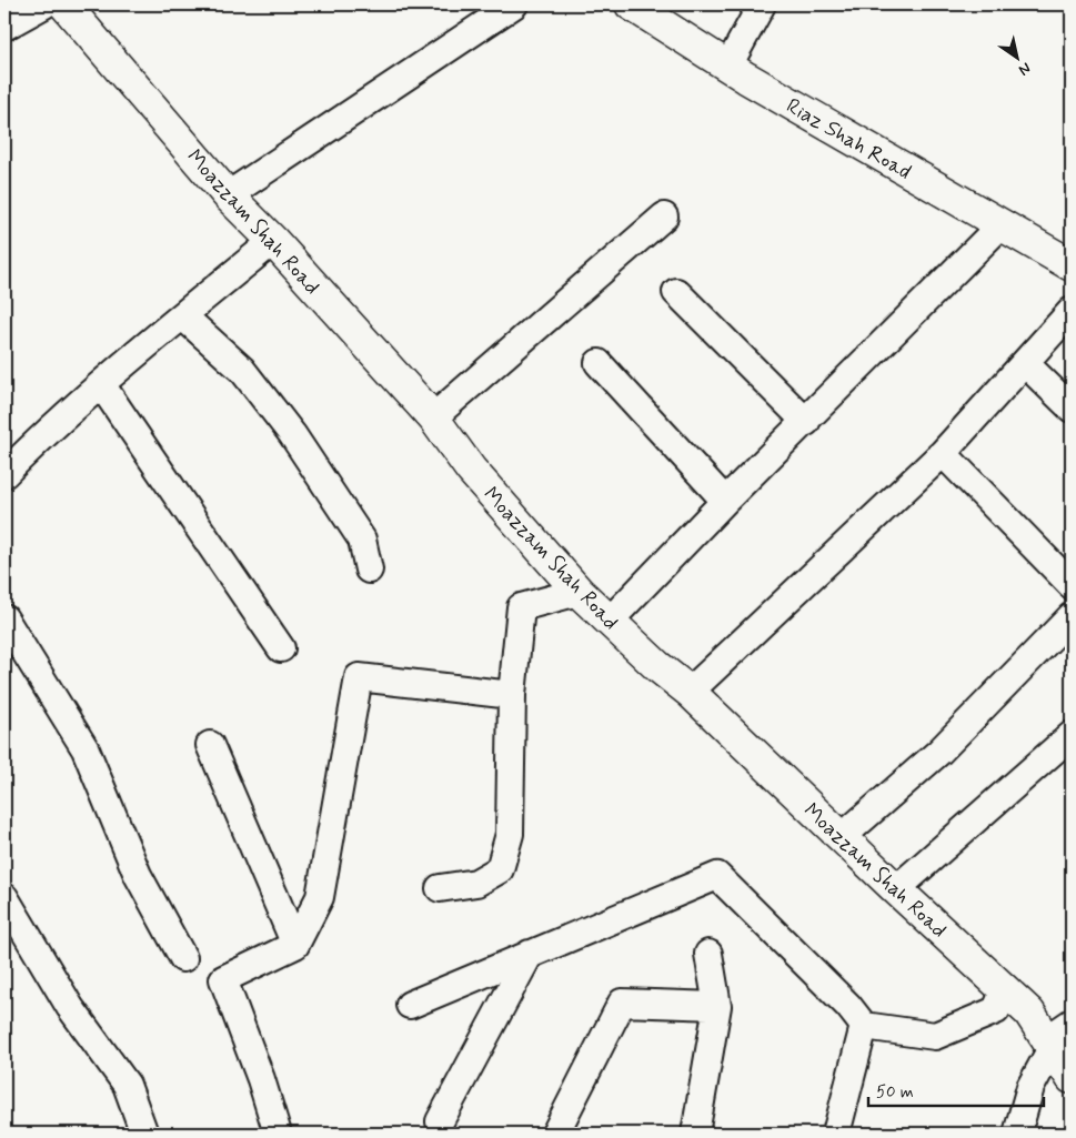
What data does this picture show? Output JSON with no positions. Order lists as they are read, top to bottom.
{
  "streets": {
    "street": ["Riaz Shah Road", "Moazzam Shah Road"]
  },
  "scale_bar": "50 m",
  "north": "bottom right"
}
